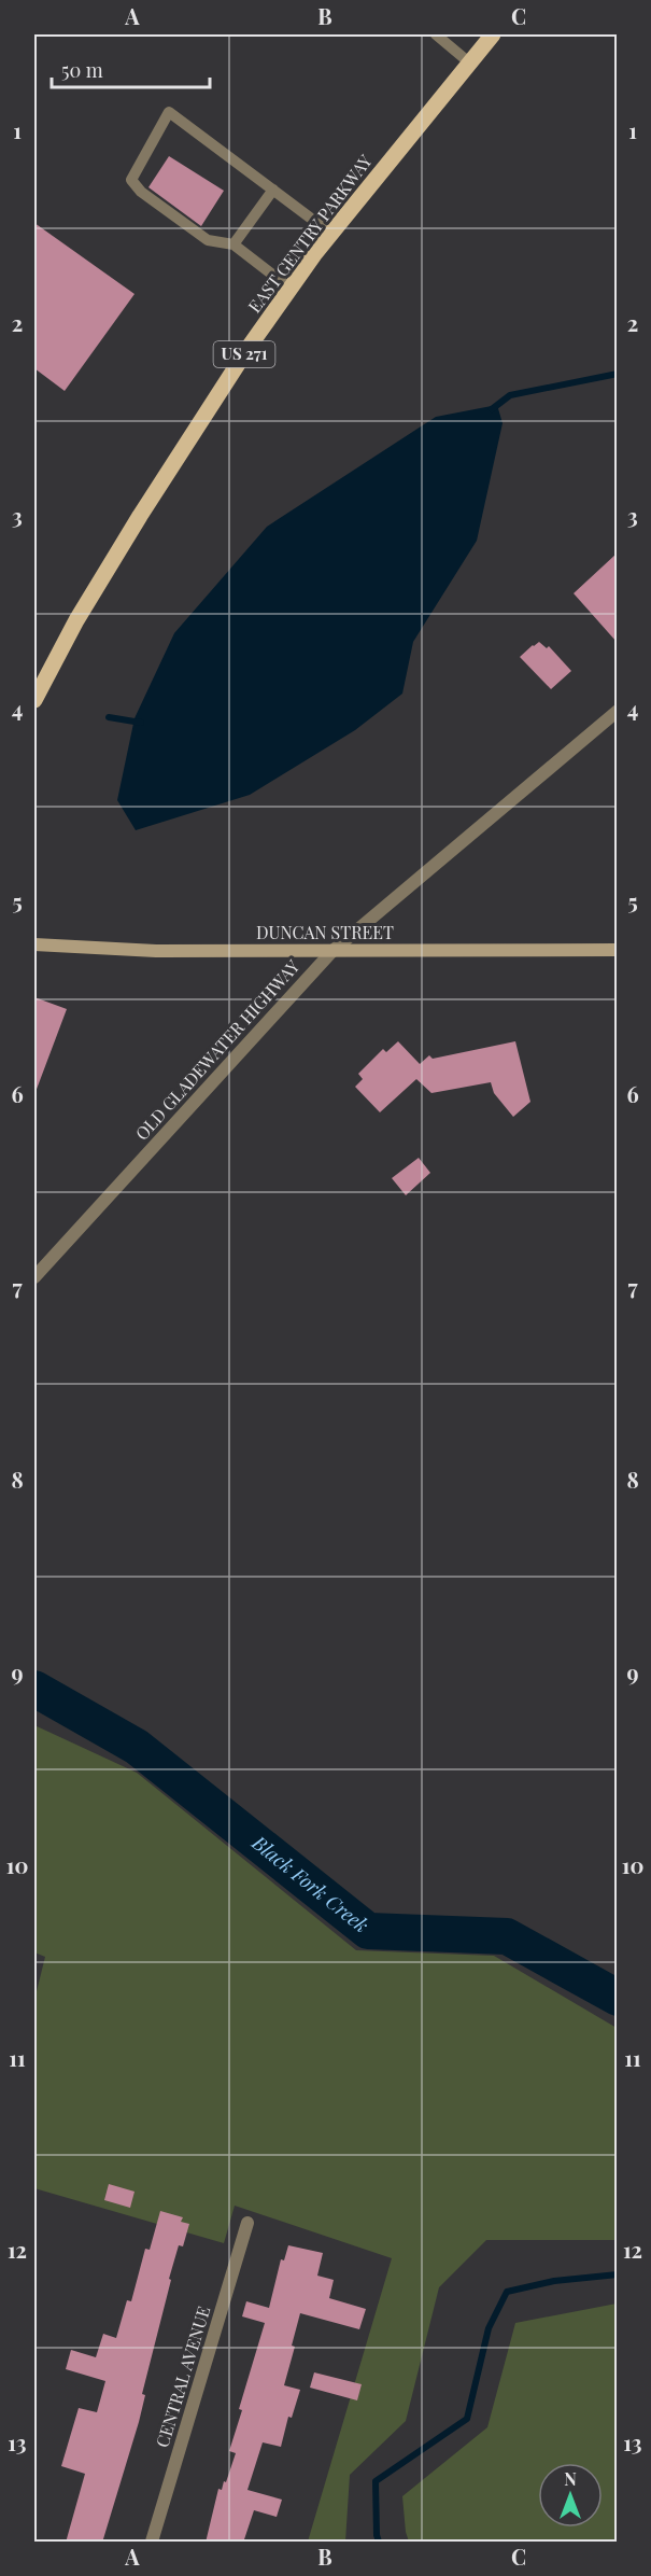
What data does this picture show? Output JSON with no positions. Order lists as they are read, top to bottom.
{
  "streets": {
    "main road": ["EAST GENTRY PARKWAY", "US 271"],
    "street": ["DUNCAN STREET", "OLD GLADEWATER HIGHWAY", "CENTRAL AVENUE"]
  },
  "crossings": [
    ["DUNCAN STREET", "OLD GLADEWATER HIGHWAY"]
  ],
  "water": ["Black Fork Creek"],
  "scale_bar": "50 m",
  "north": "top",
  "grid": {
    "columns": ["A", "B", "C"],
    "rows": [
      "1",
      "2",
      "3",
      "4",
      "5",
      "6",
      "7",
      "8",
      "9",
      "10",
      "11",
      "12",
      "13"
    ]
  }
}
